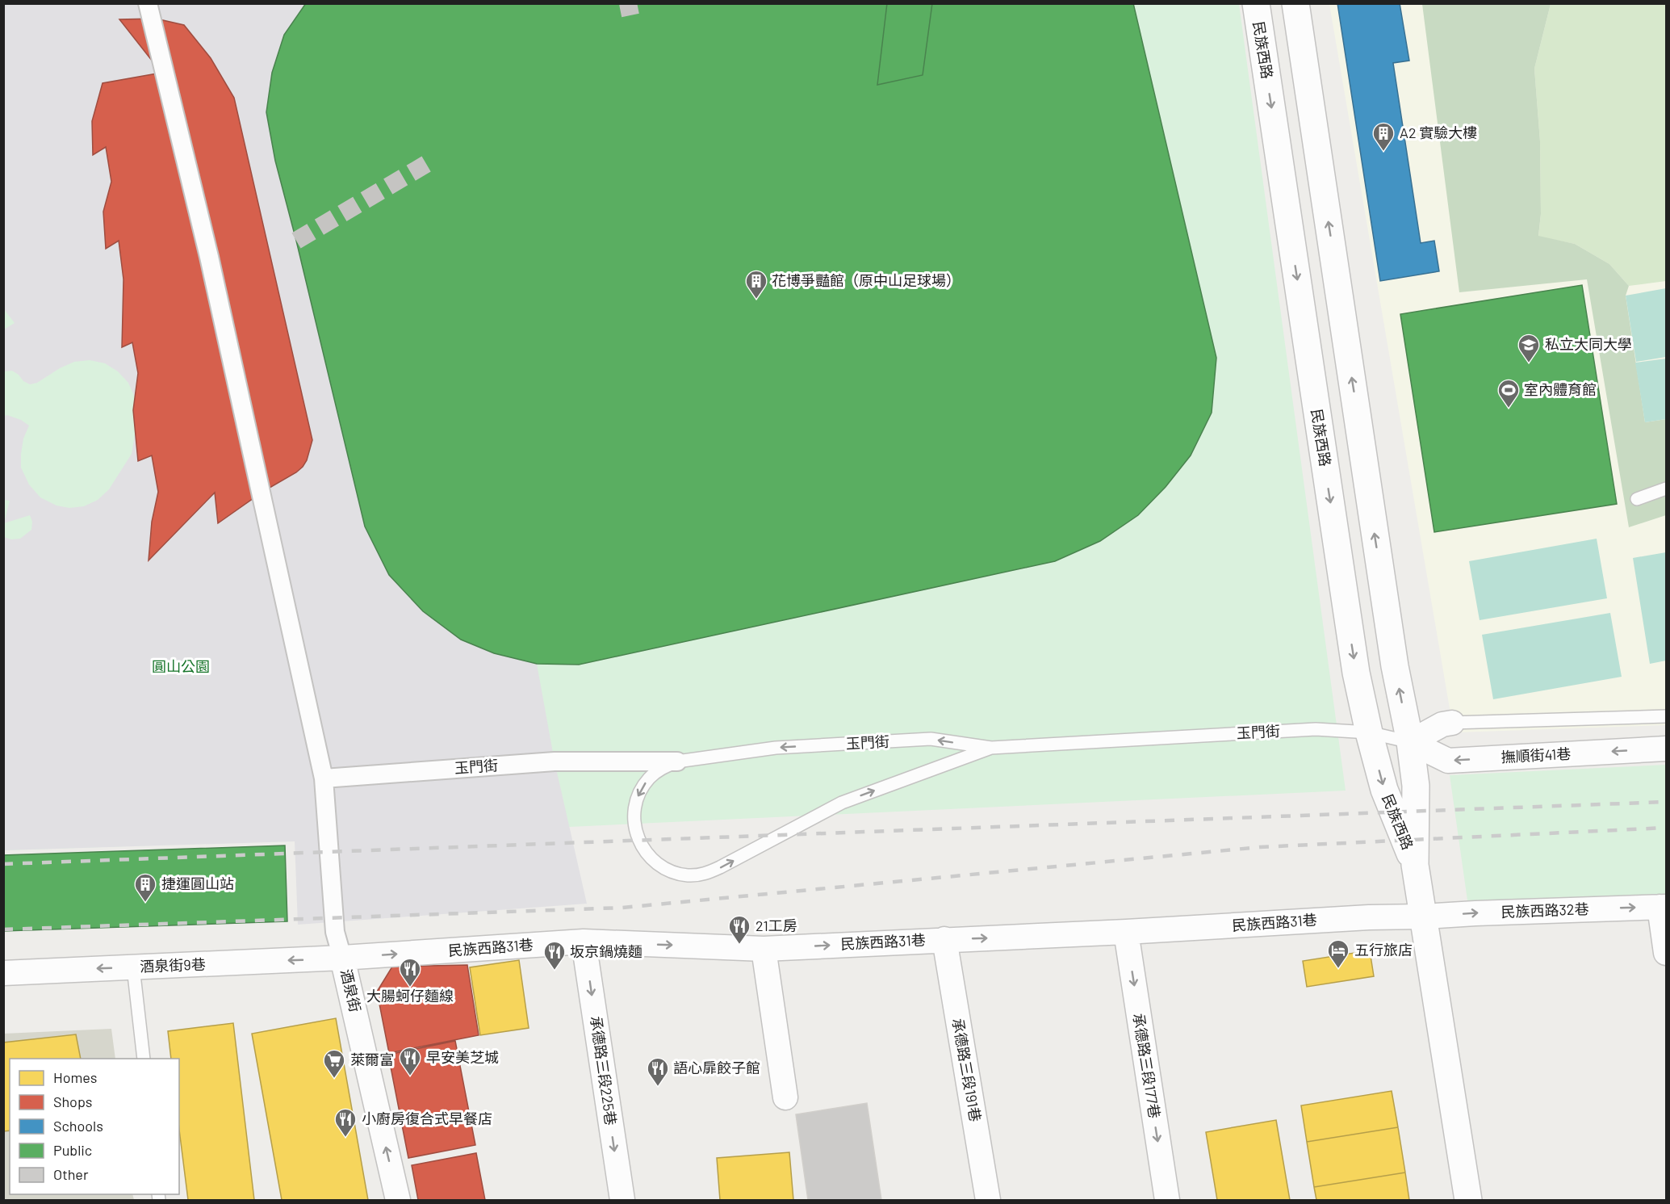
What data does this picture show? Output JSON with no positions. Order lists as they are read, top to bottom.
{
  "streets": {
    "street": [
      "民族西路",
      "玉門街",
      "撫順街41巷",
      "民族西路32巷",
      "民族西路31巷",
      "酒泉街9巷",
      "酒泉街",
      "承德路三段177巷",
      "承德路三段191巷",
      "承德路三段225巷"
    ]
  },
  "crossings": [
    ["民族西路", "玉門街"],
    ["民族西路", "撫順街41巷"],
    ["民族西路", "民族西路32巷"],
    ["民族西路", "民族西路31巷"],
    ["玉門街", "撫順街41巷"],
    ["玉門街", "酒泉街"],
    ["民族西路32巷", "民族西路31巷"],
    ["民族西路31巷", "酒泉街9巷"],
    ["民族西路31巷", "酒泉街"],
    ["民族西路31巷", "承德路三段177巷"],
    ["民族西路31巷", "承德路三段191巷"],
    ["民族西路31巷", "承德路三段225巷"],
    ["酒泉街9巷", "酒泉街"]
  ],
  "one_way": [
    "撫順街41巷",
    "民族西路32巷",
    "民族西路31巷",
    "酒泉街9巷",
    "承德路三段177巷"
  ],
  "parks": ["圓山公園"],
  "places": {
    "building": ["A2 實驗大樓", "花博爭豔館（原中山足球場）", "捷運圓山站"],
    "school or university": ["私立大同大學"],
    "sports": ["室內體育館"],
    "restaurant": [
      "21工房",
      "坂京鍋燒麵",
      "大腸蚵仔麵線",
      "早安美芝城",
      "語心扉餃子館",
      "小廚房復合式早餐店"
    ],
    "hotel": ["五行旅店"],
    "supermarket": ["萊爾富"]
  },
  "legend": [
    "Homes",
    "Shops",
    "Schools",
    "Public",
    "Other"
  ]
}
